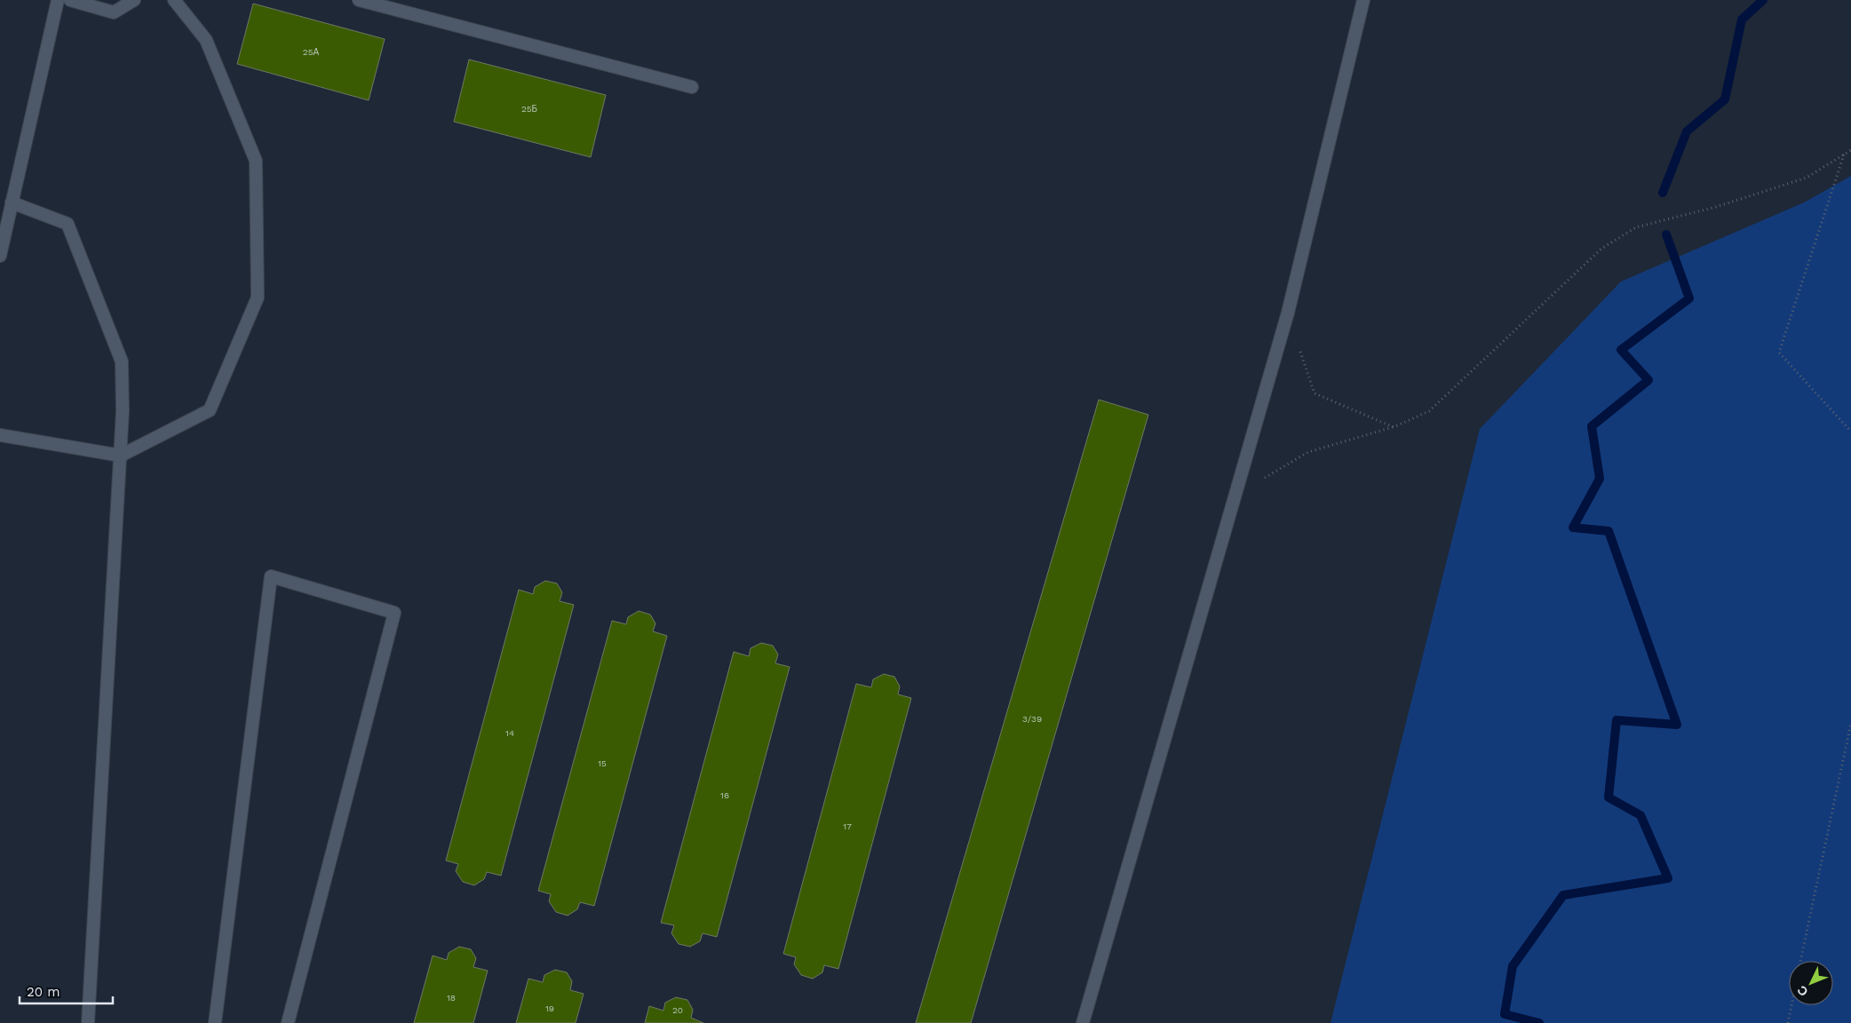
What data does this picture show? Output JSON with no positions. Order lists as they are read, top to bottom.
{
  "house_numbers": [
    "25А",
    "25Б",
    "3/39",
    "14",
    "15",
    "16",
    "17",
    "18",
    "19",
    "20"
  ],
  "scale_bar": "20 m",
  "north": "bottom left"
}
